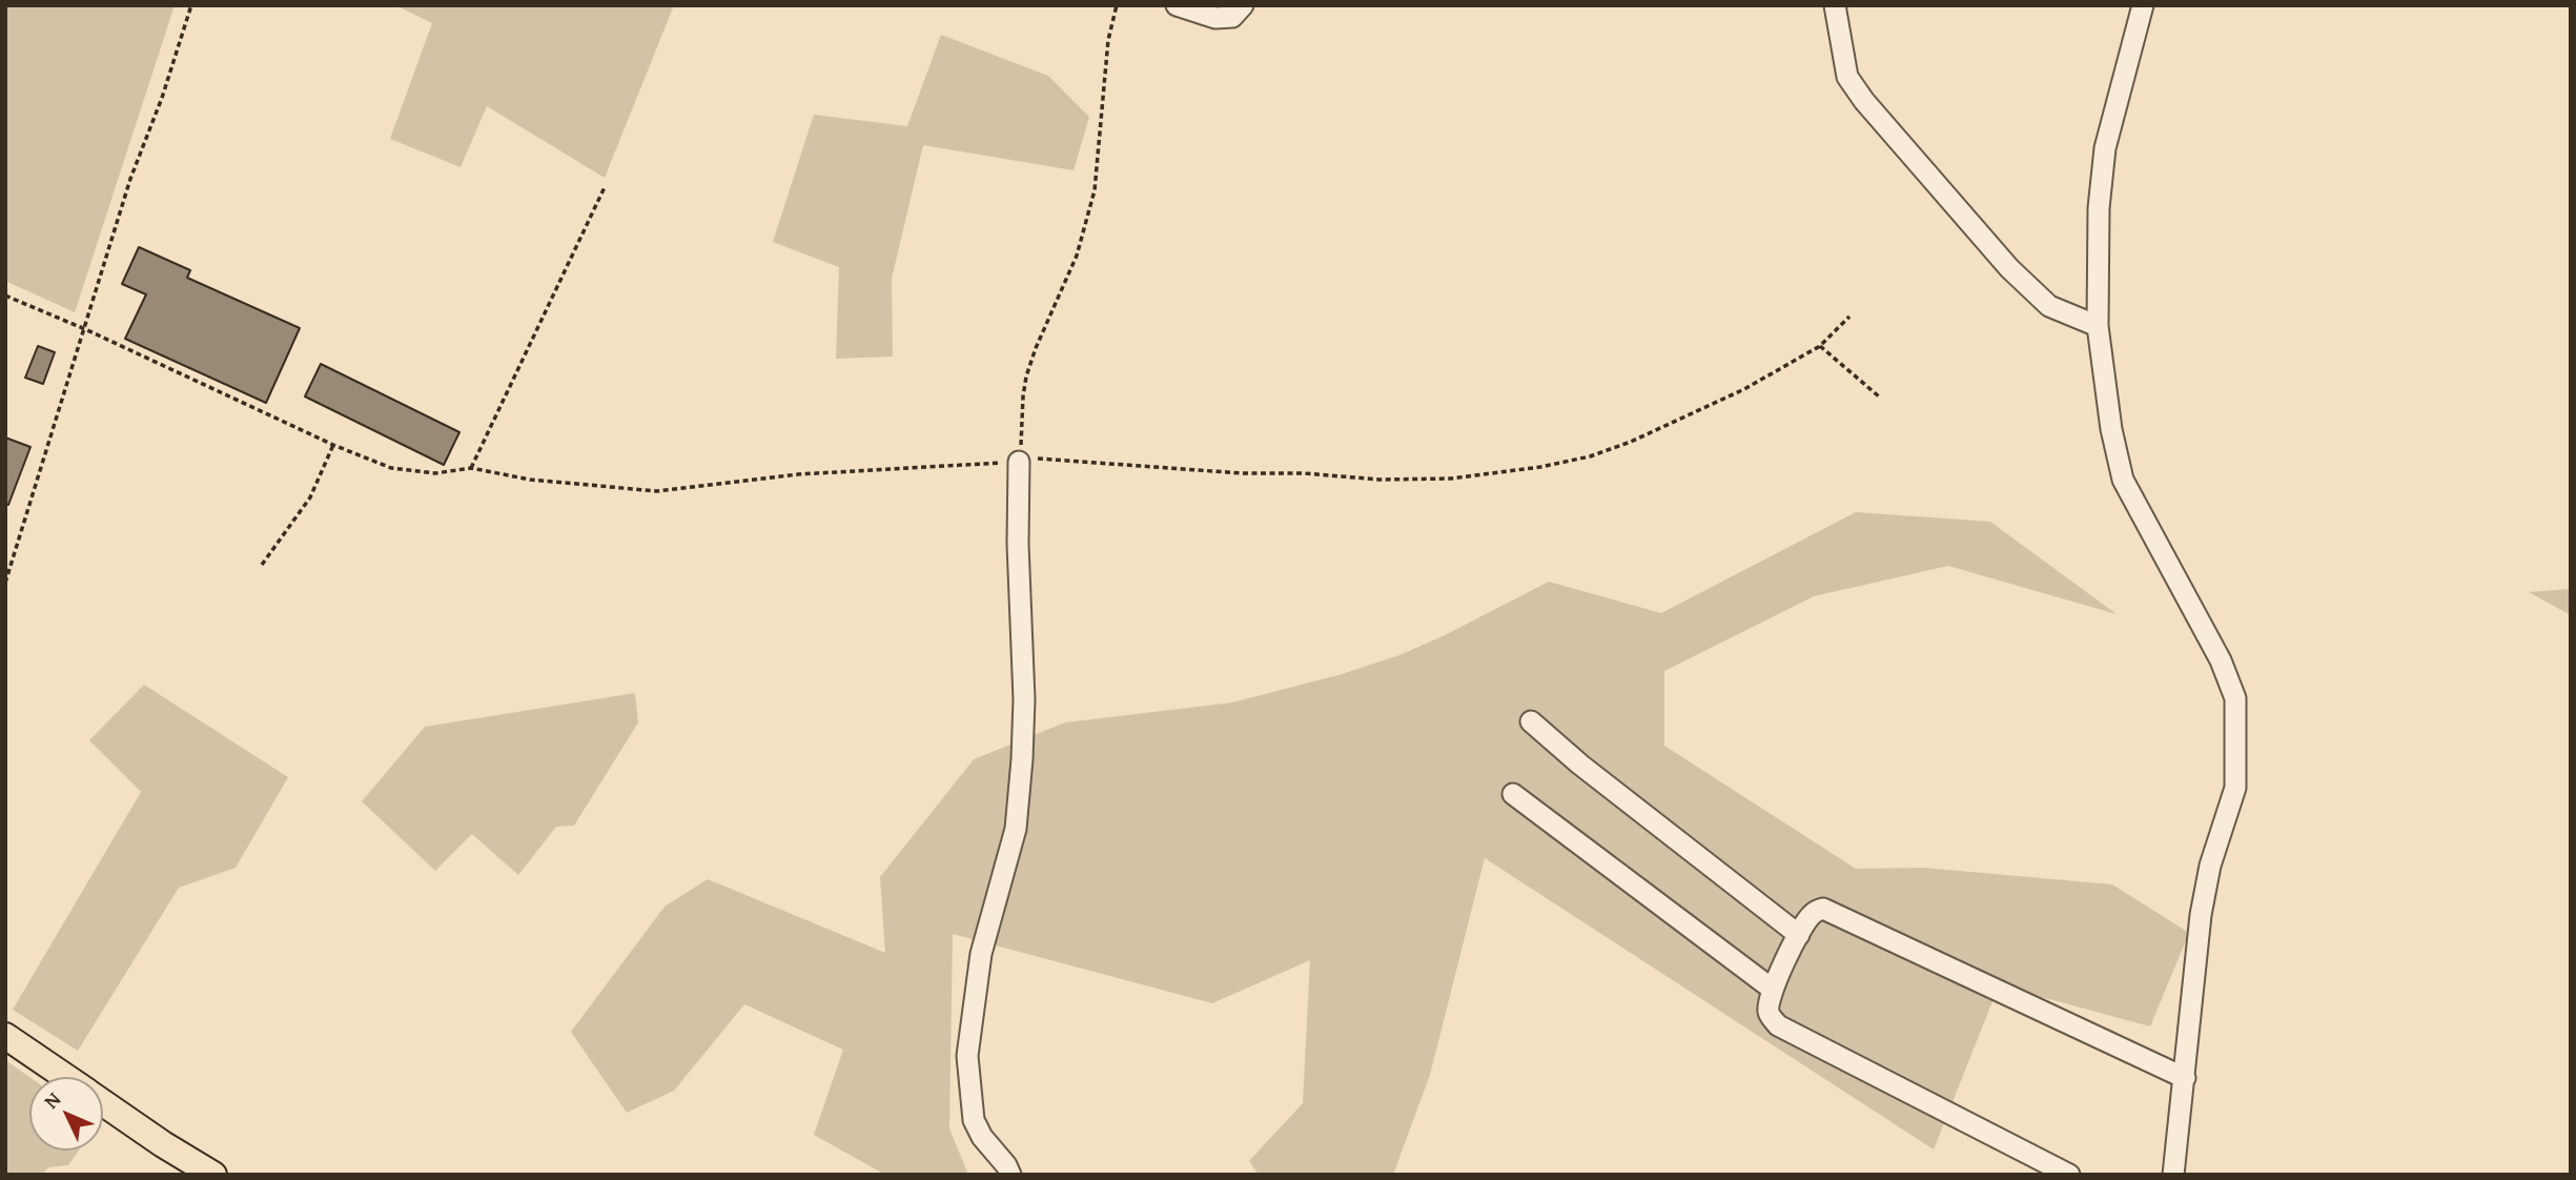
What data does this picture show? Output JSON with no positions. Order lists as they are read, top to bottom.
{
  "north": "top left"
}
